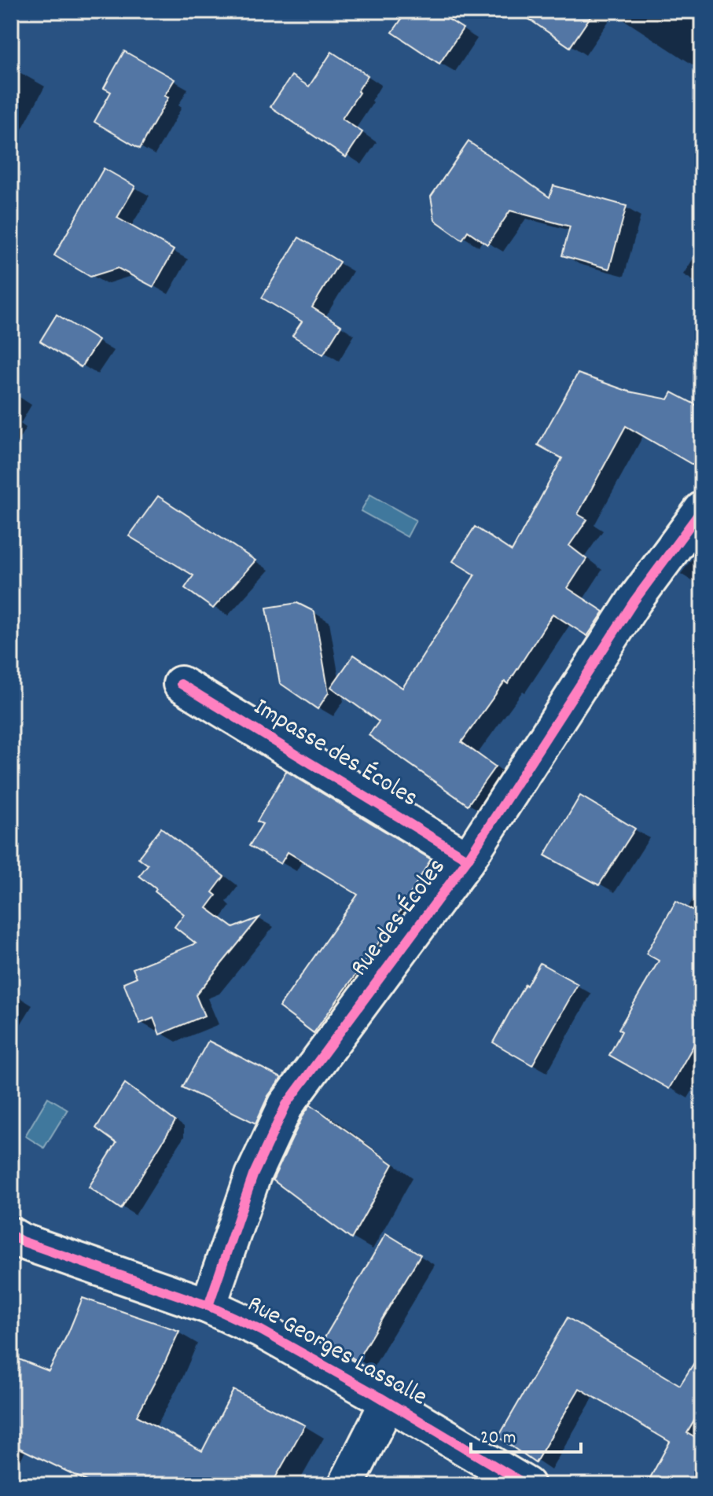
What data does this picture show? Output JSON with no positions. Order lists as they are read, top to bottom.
{
  "streets": {
    "street": ["Impasse des Écoles", "Rue des Écoles", "Rue Georges Lassalle"]
  },
  "crossings": [
    ["Impasse des Écoles", "Rue des Écoles"],
    ["Rue des Écoles", "Rue Georges Lassalle"]
  ],
  "scale_bar": "20 m"
}
